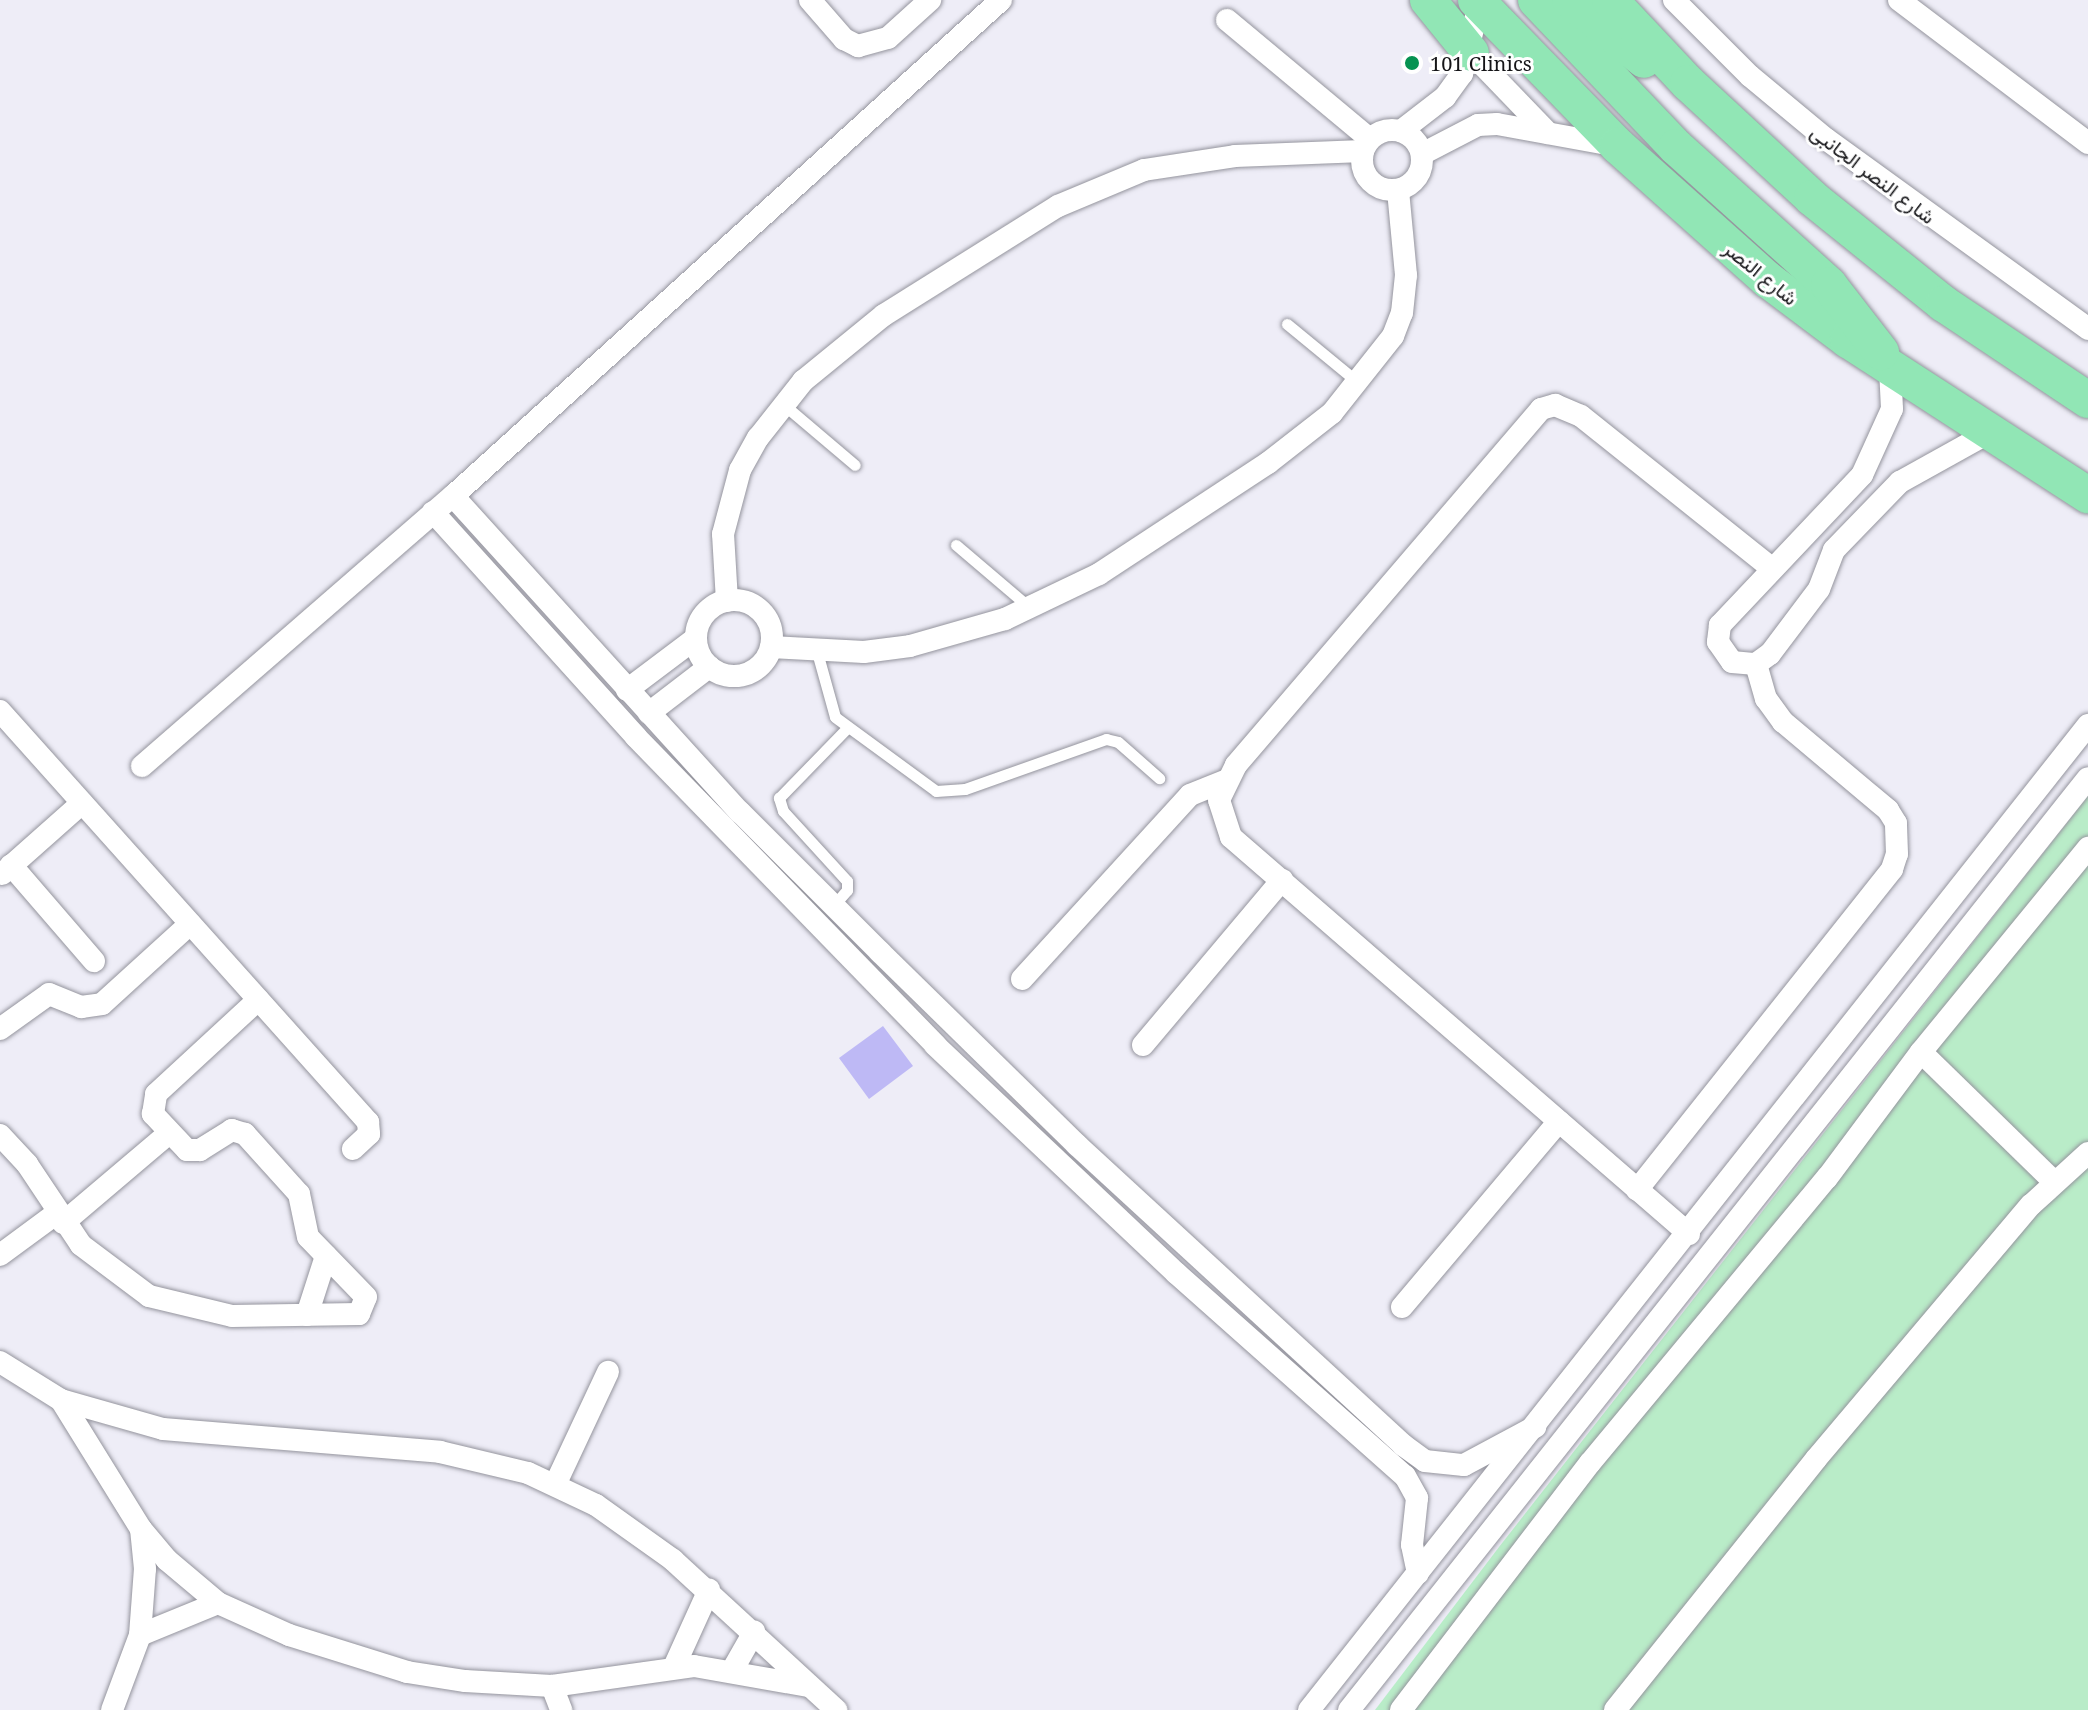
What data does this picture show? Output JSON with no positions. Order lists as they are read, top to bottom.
{
  "streets": {
    "main road": ["شارع النصر"],
    "street": ["شارع النصر الجانبى"]
  },
  "places": ["101 Clinics"]
}
